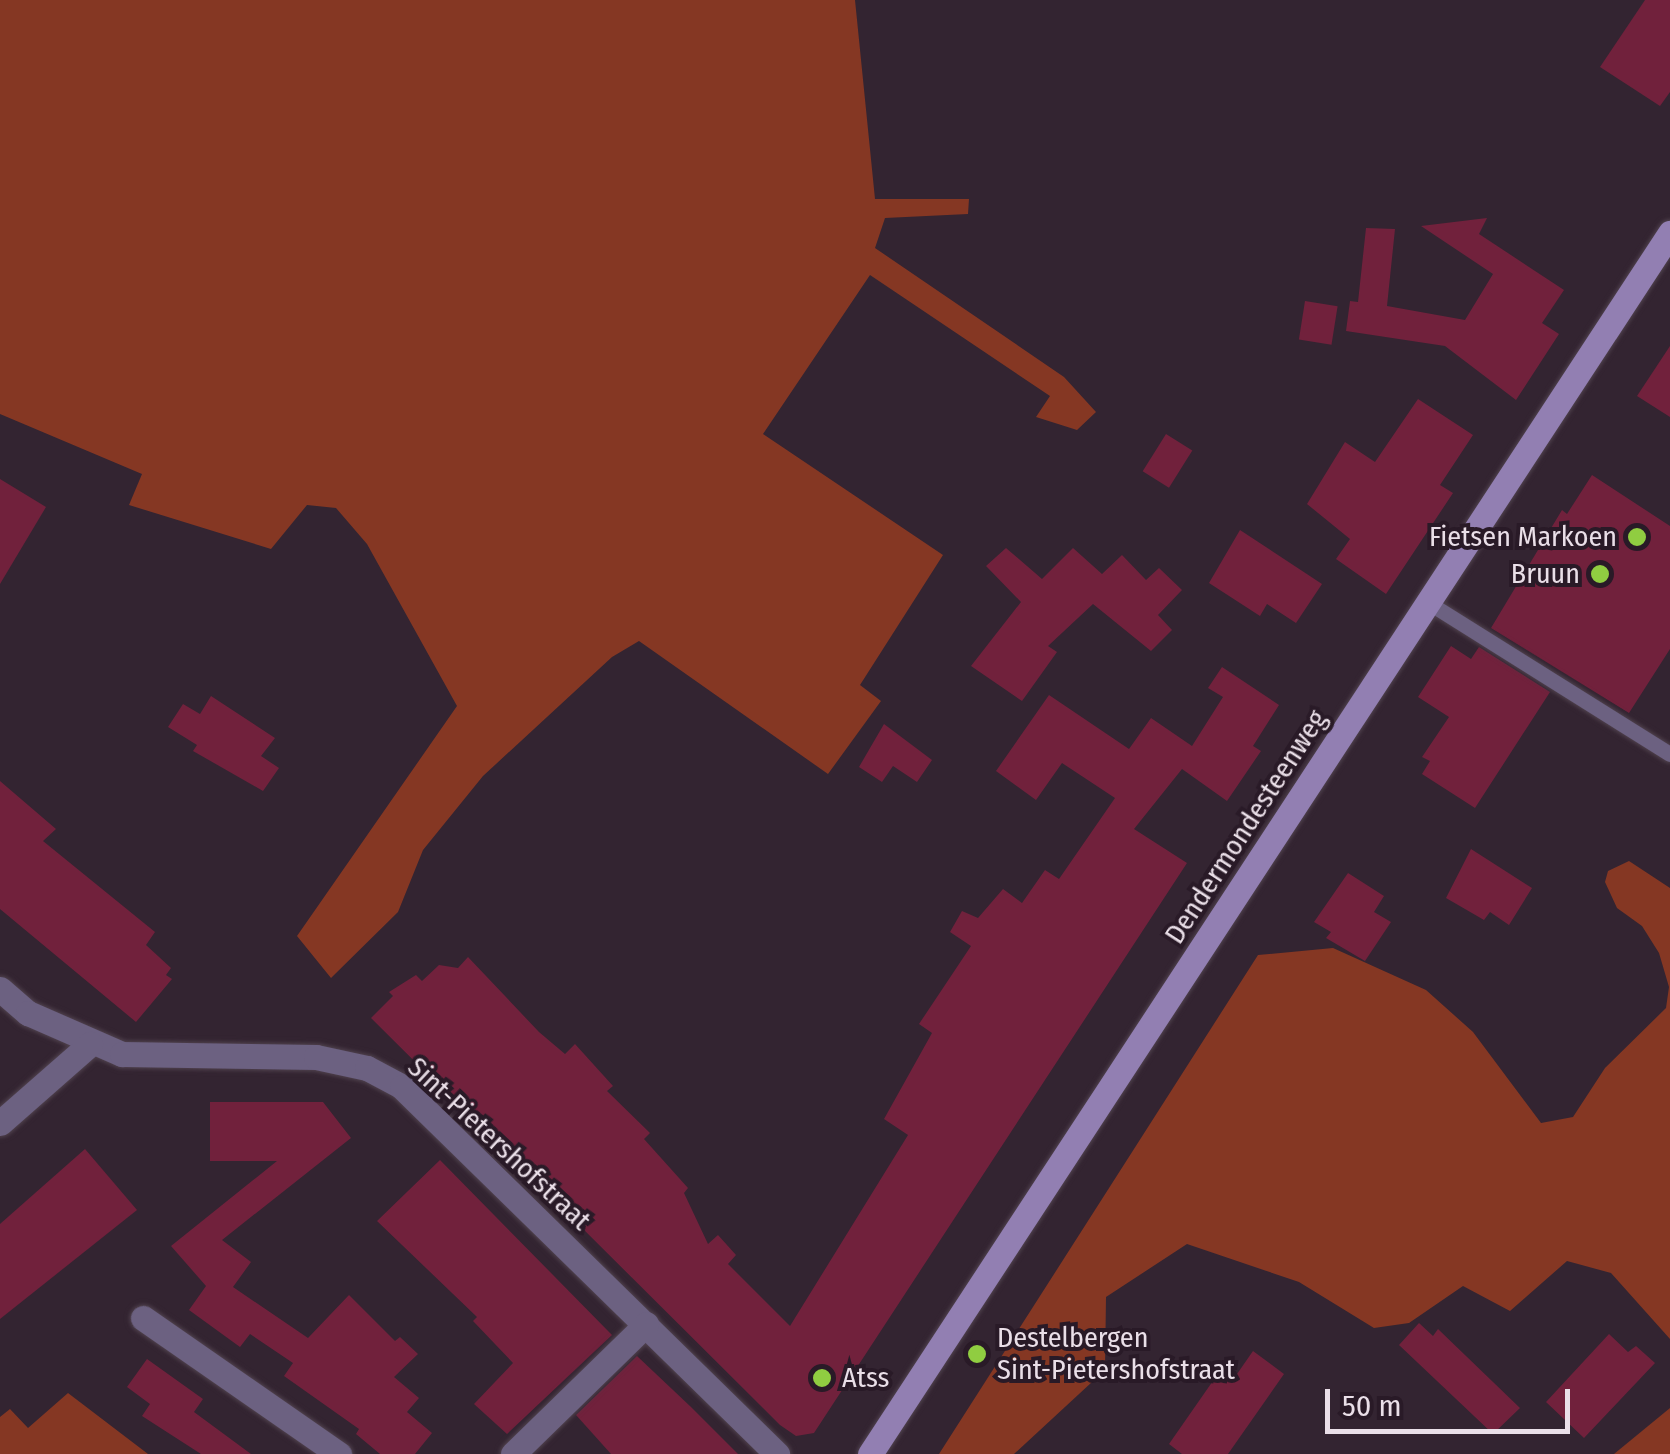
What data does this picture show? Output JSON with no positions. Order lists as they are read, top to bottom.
{
  "streets": {
    "main road": ["Dendermondesteenweg"],
    "street": ["Sint-Pietershofstraat"]
  },
  "places": [
    "Fietsen Markoen",
    "Bruun",
    "Destelbergen Sint-Pietershofstraat",
    "Atss"
  ],
  "scale_bar": "50 m"
}
